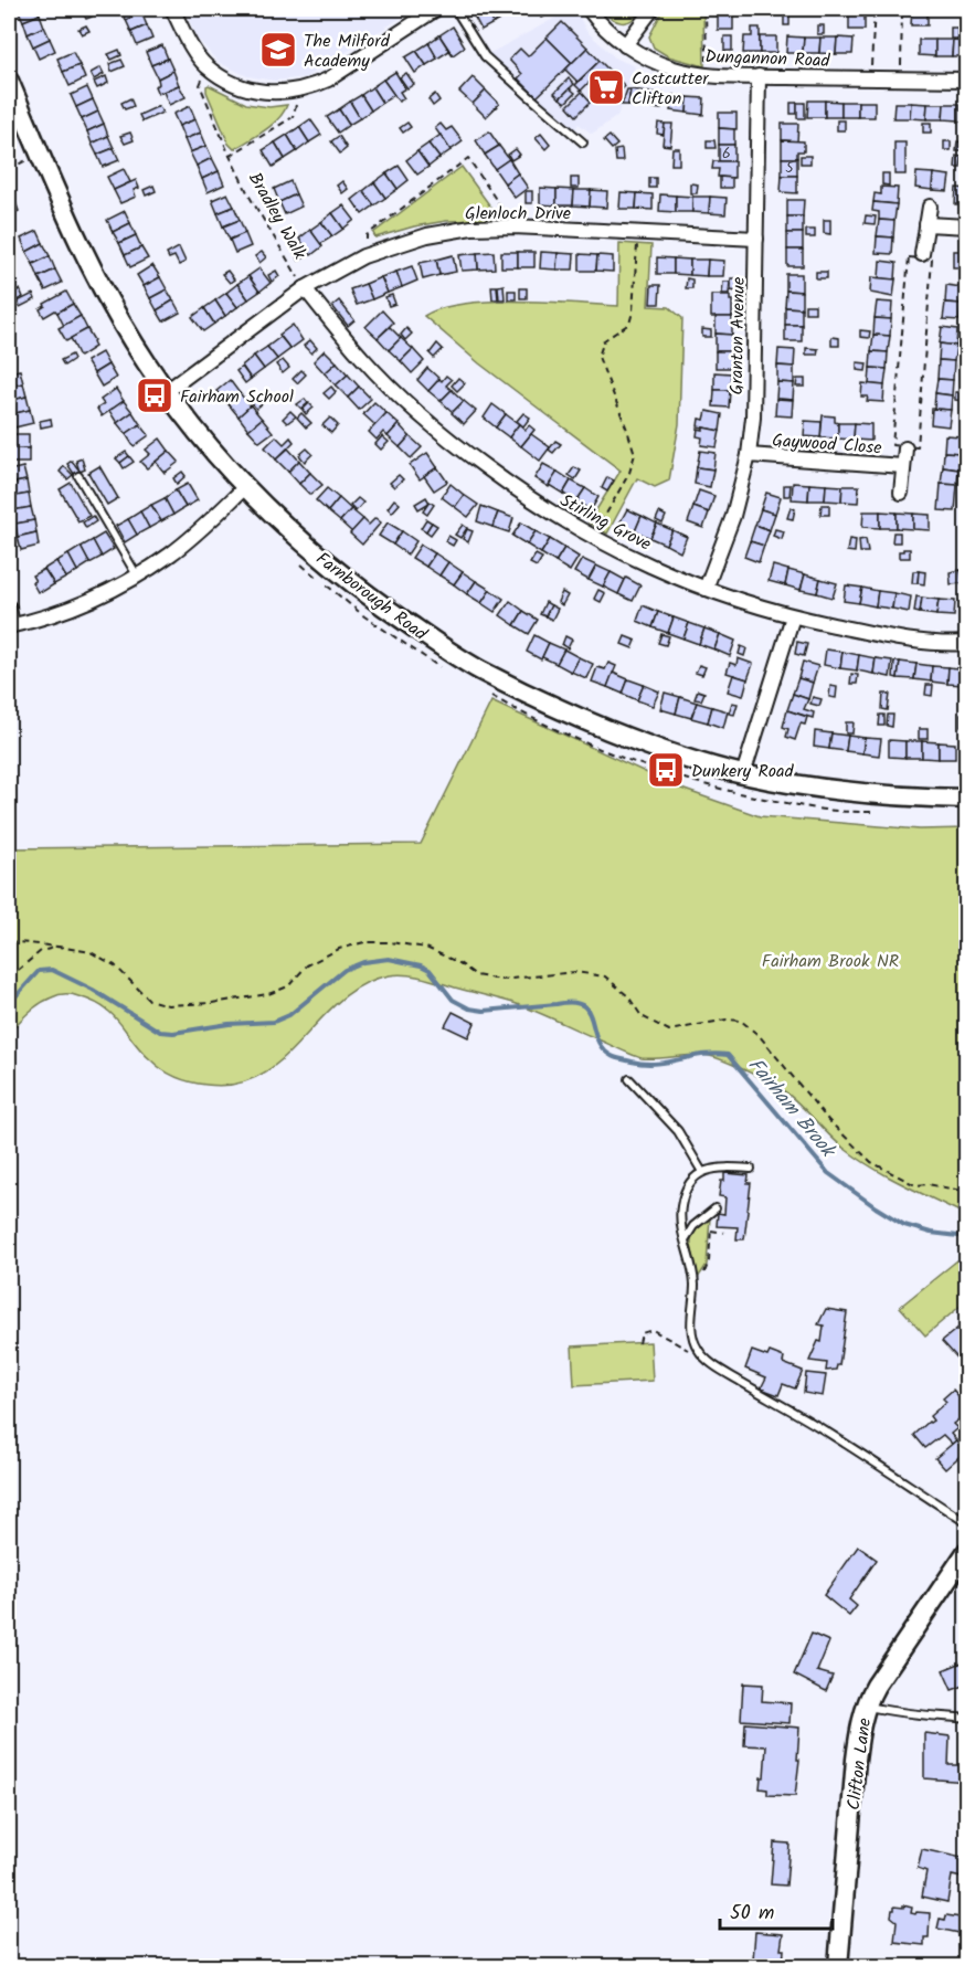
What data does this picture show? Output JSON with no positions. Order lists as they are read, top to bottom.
{
  "streets": {
    "street": [
      "Dungannon Road",
      "Glenloch Drive",
      "Granton Avenue",
      "Gaywood Close",
      "Stirling Grove",
      "Farnborough Road",
      "Clifton Lane"
    ],
    "path": ["Bradley Walk"]
  },
  "crossings": [
    ["Dungannon Road", "Granton Avenue"],
    ["Glenloch Drive", "Bradley Walk"],
    ["Glenloch Drive", "Granton Avenue"],
    ["Glenloch Drive", "Stirling Grove"],
    ["Glenloch Drive", "Farnborough Road"],
    ["Bradley Walk", "Stirling Grove"],
    ["Granton Avenue", "Gaywood Close"],
    ["Granton Avenue", "Stirling Grove"]
  ],
  "water": ["Fairham Brook"],
  "parks": ["Fairham Brook NR"],
  "places": {
    "school or university": ["The Milford Academy"],
    "supermarket": ["Costcutter Clifton"],
    "bus stop": ["Fairham School", "Dunkery Road"]
  },
  "house_numbers": ["6", "5"],
  "scale_bar": "50 m"
}
